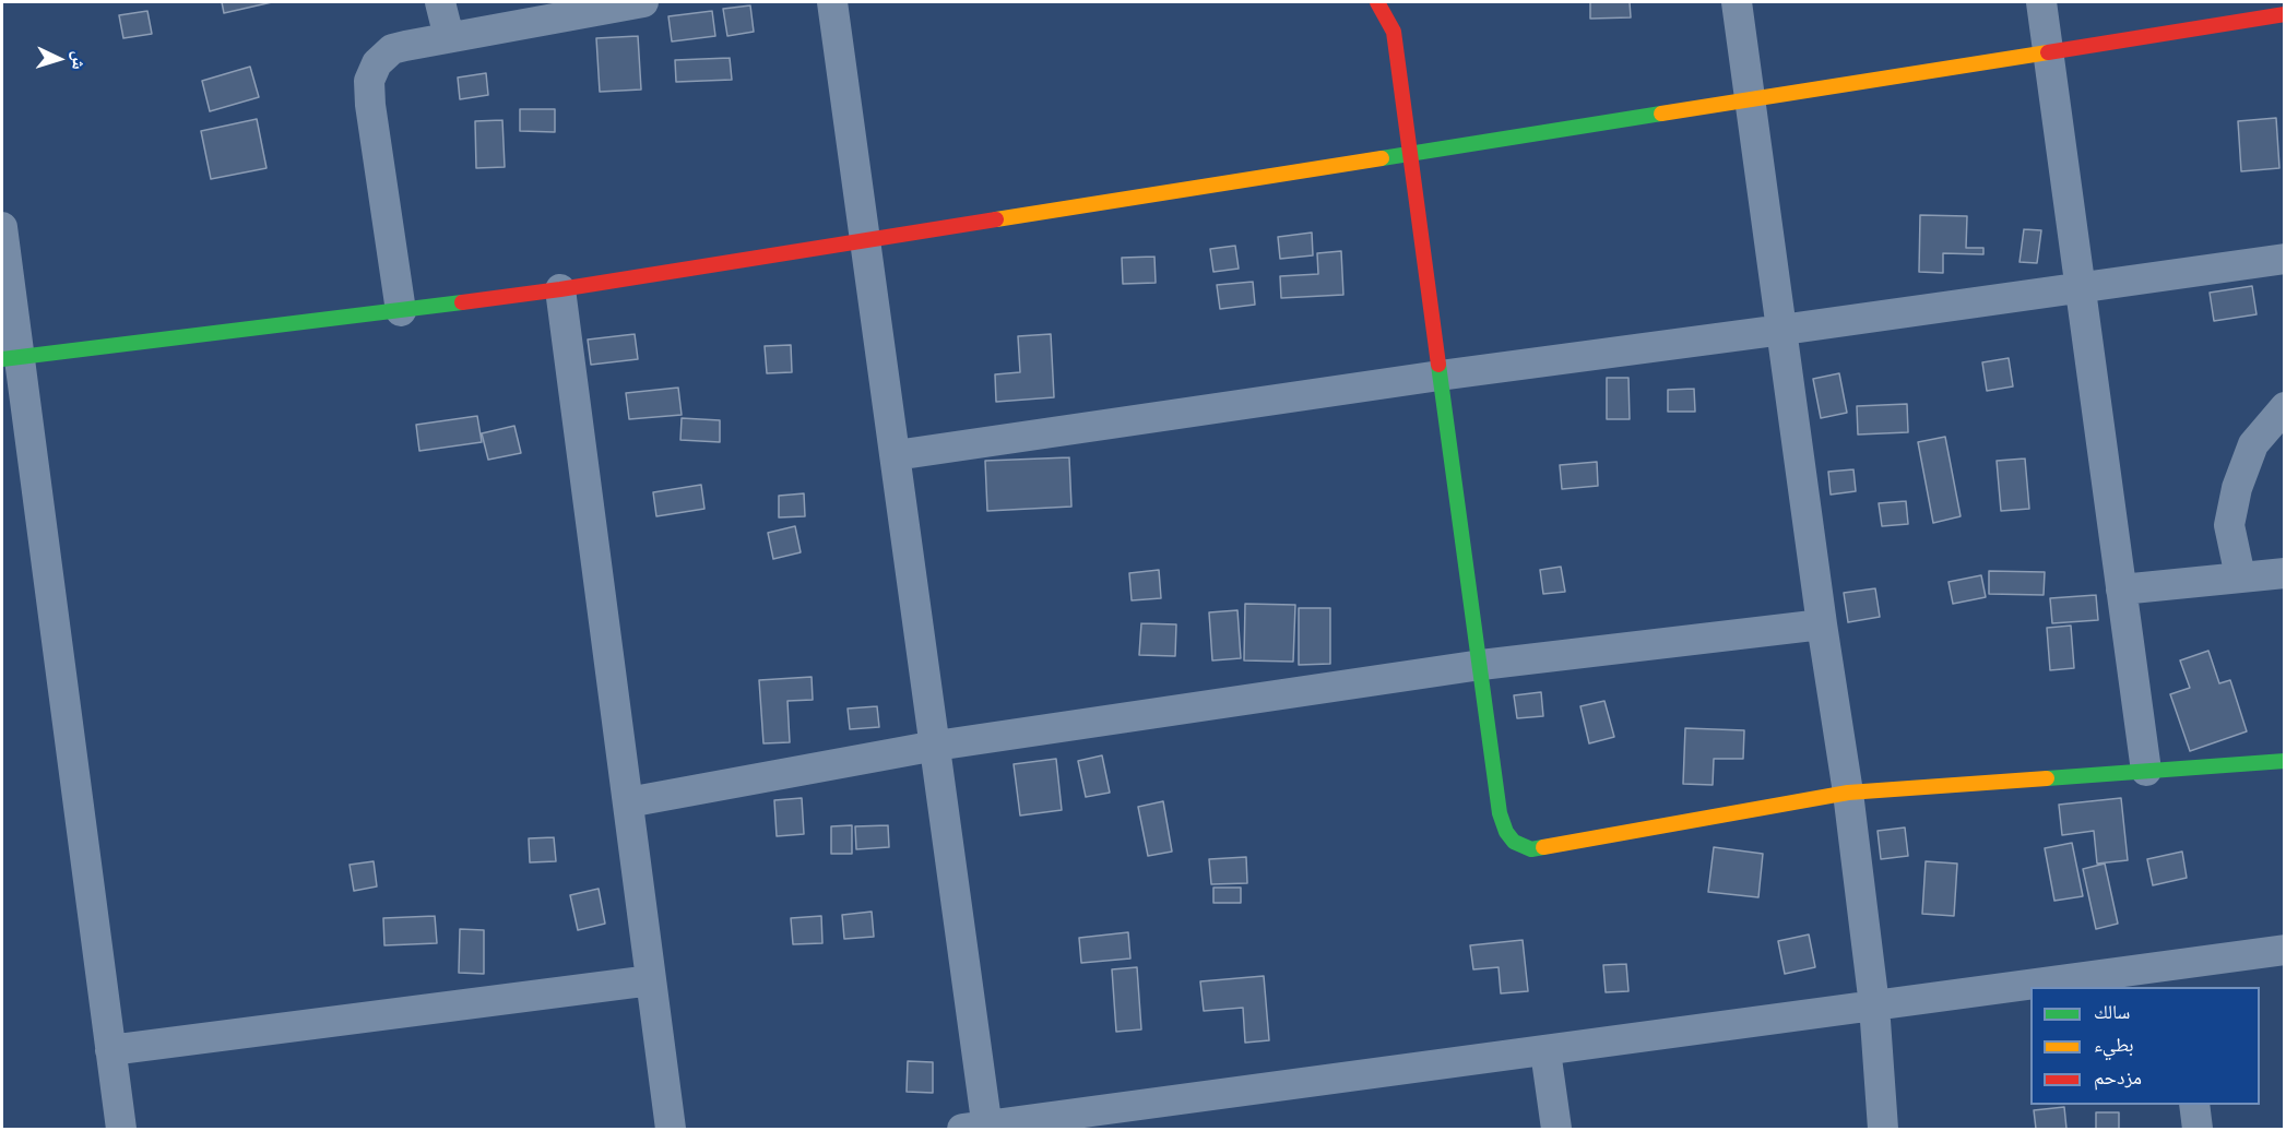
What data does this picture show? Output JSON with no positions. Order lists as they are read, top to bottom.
{
  "legend": ["سالك", "بطيء", "مزدحم"],
  "north": "right"
}
